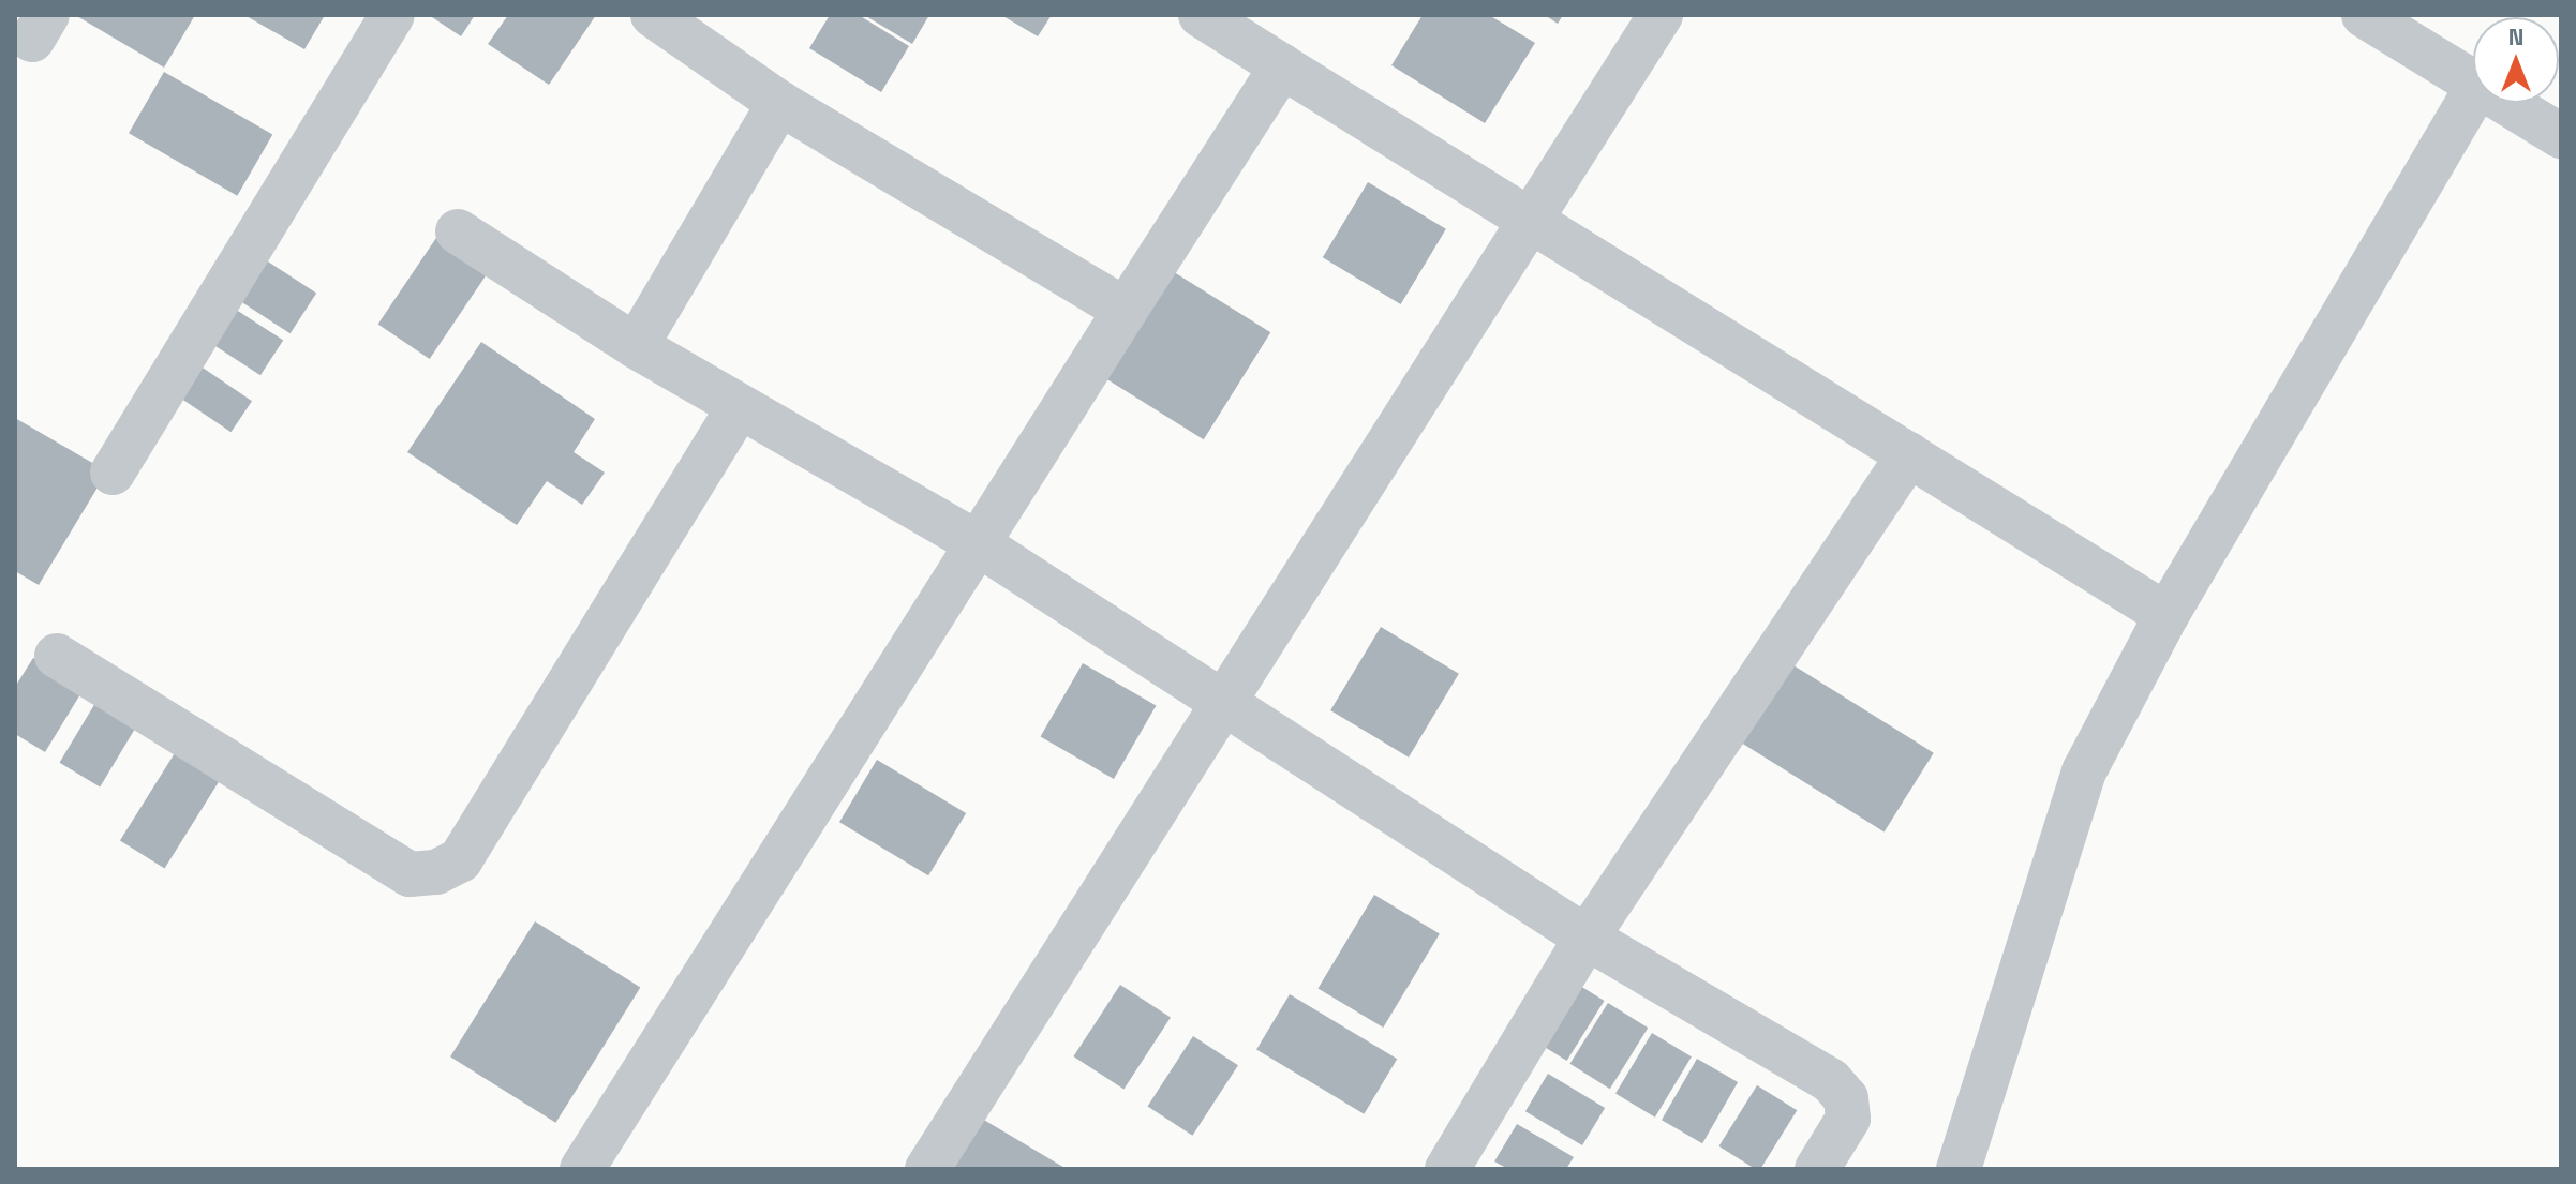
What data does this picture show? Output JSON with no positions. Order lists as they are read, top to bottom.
{
  "north": "top"
}
